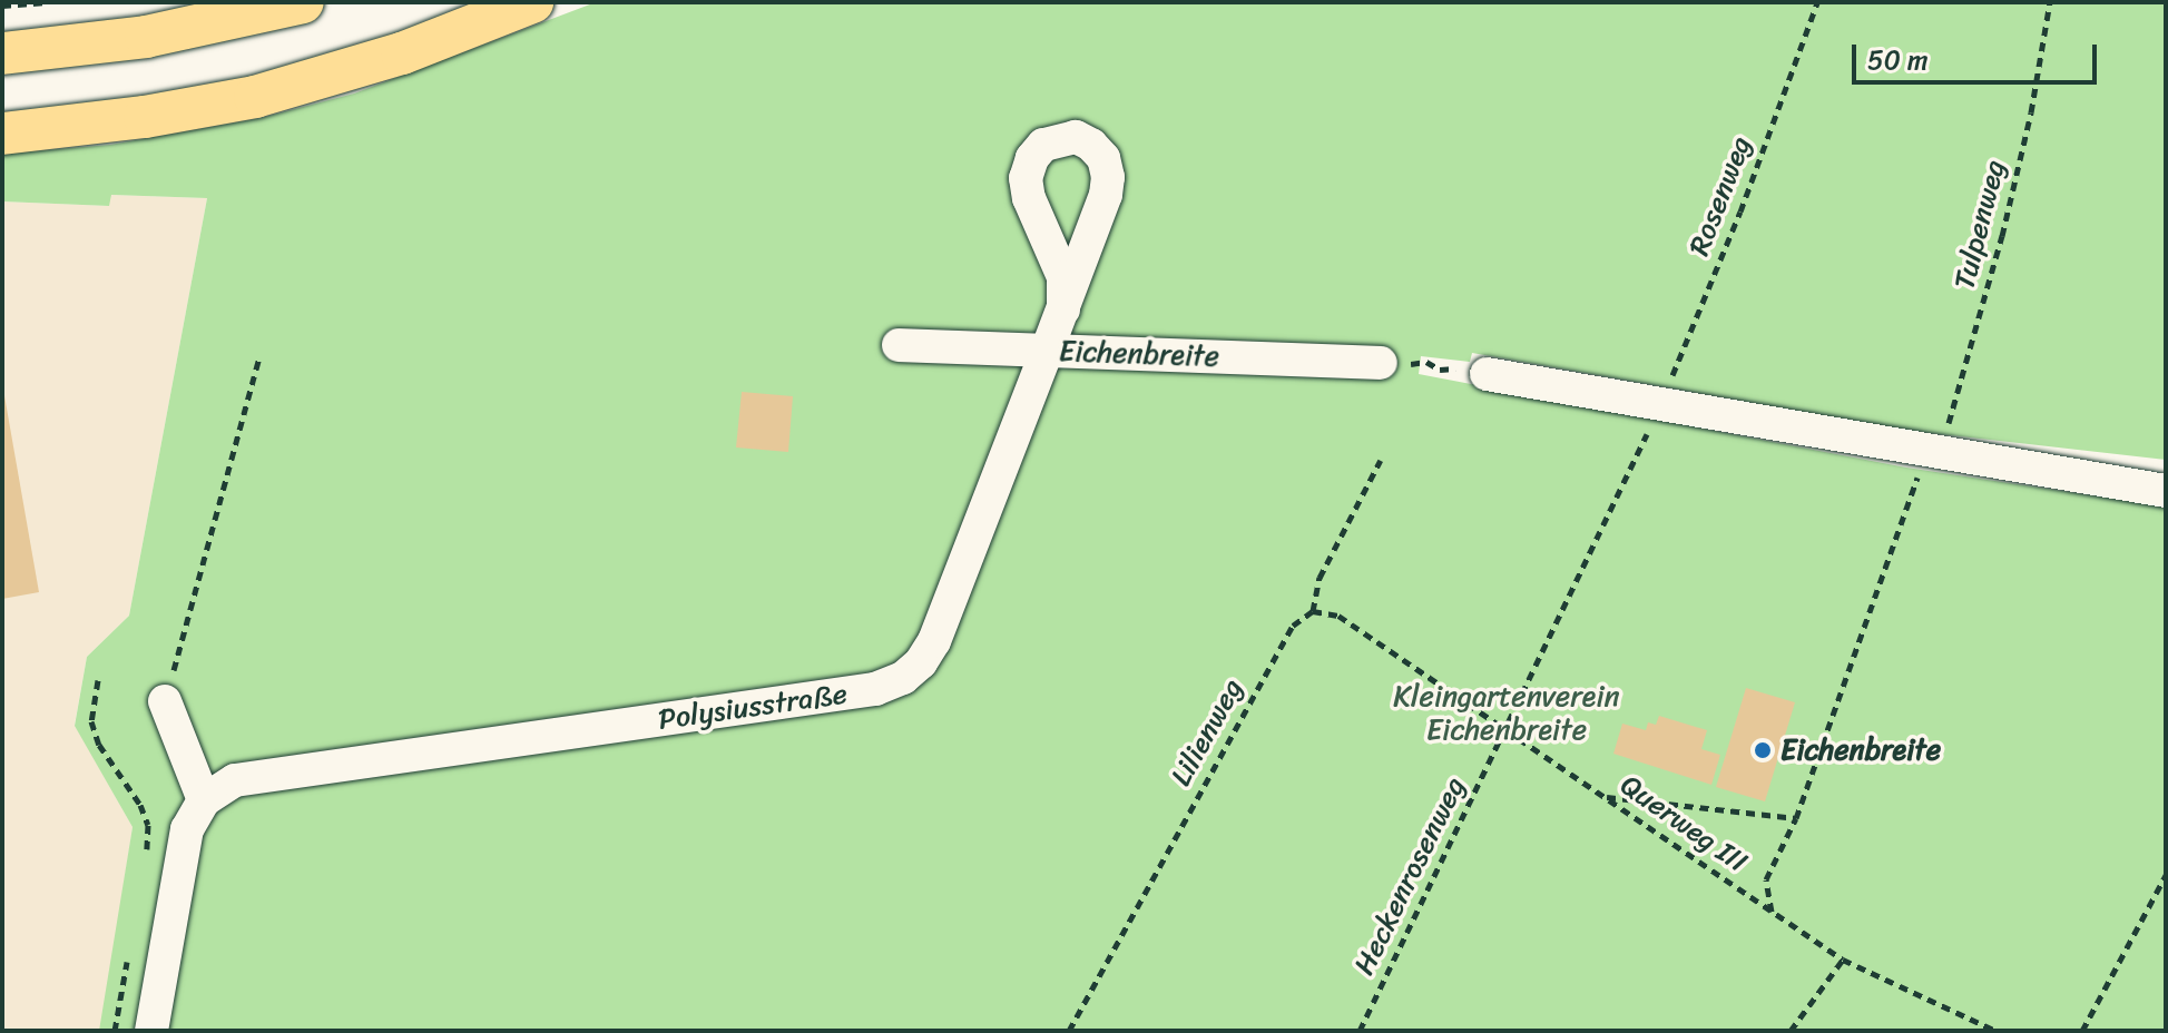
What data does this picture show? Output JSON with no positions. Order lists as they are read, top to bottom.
{
  "streets": {
    "street": ["Eichenbreite", "Polysiusstraße"],
    "path": [
      "Rosenweg",
      "Tulpenweg",
      "Lilienweg",
      "Querweg III",
      "Heckenrosenweg"
    ]
  },
  "crossings": [
    ["Rosenweg", "Heckenrosenweg"],
    ["Tulpenweg", "Querweg III"],
    ["Eichenbreite", "Polysiusstraße"],
    ["Lilienweg", "Querweg III"],
    ["Querweg III", "Heckenrosenweg"]
  ],
  "parks": ["Kleingartenverein Eichenbreite"],
  "places": ["Eichenbreite"],
  "scale_bar": "50 m"
}
